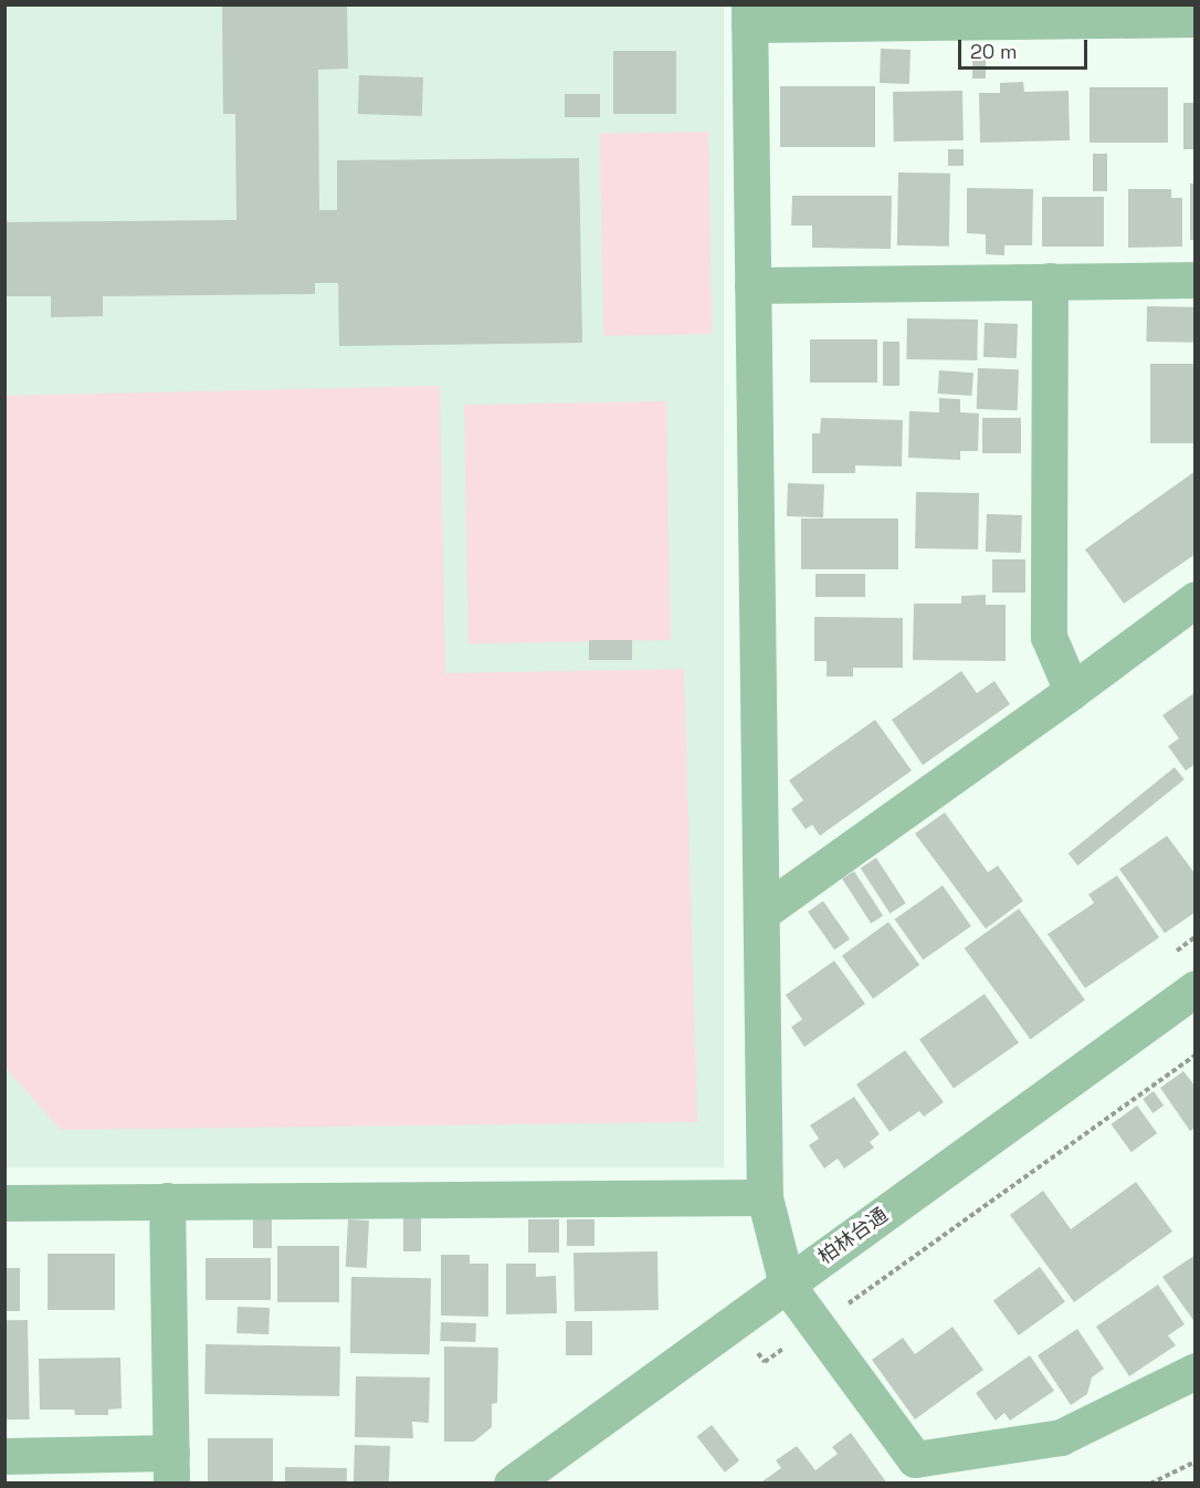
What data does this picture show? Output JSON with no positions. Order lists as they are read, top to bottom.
{
  "streets": {
    "street": ["柏林台通"]
  },
  "scale_bar": "20 m"
}
